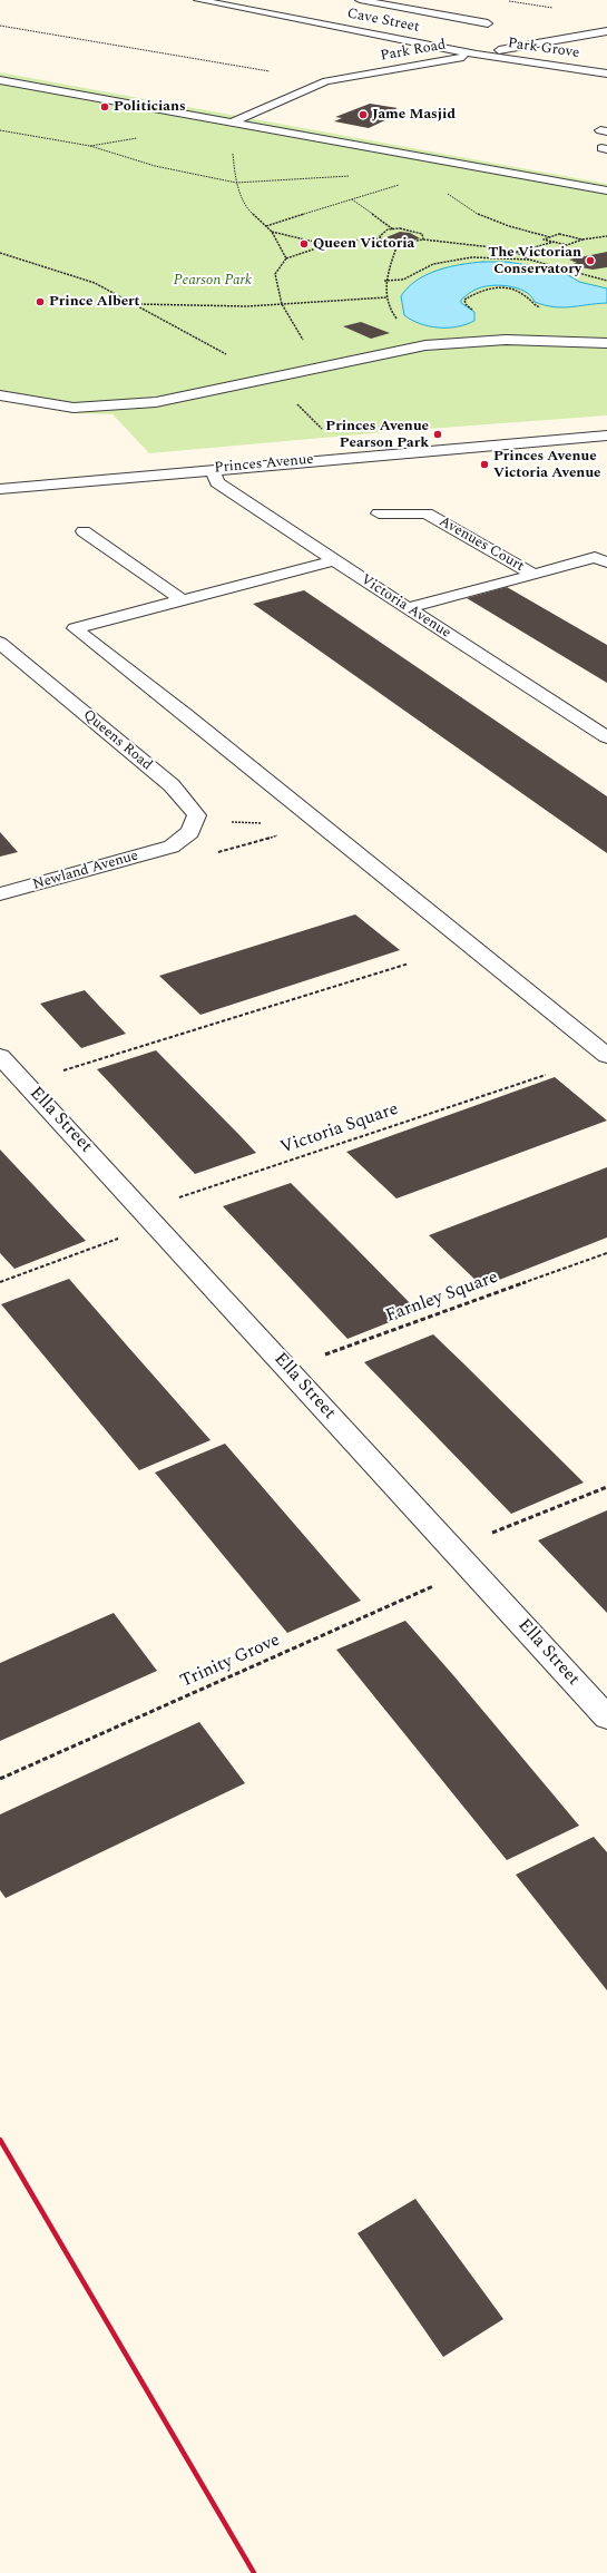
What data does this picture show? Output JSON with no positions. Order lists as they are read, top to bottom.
{
  "streets": {
    "street": [
      "Cave Street",
      "Park Grove",
      "Park Road",
      "Princes Avenue",
      "Avenues Court",
      "Victoria Avenue",
      "Queens Road",
      "Newland Avenue",
      "Ella Street"
    ],
    "path": ["Victoria Square", "Farnley Square", "Trinity Grove"]
  },
  "crossings": [
    ["Cave Street", "Park Grove"],
    ["Cave Street", "Park Road"],
    ["Park Grove", "Park Road"],
    ["Princes Avenue", "Victoria Avenue"],
    ["Avenues Court", "Victoria Avenue"],
    ["Queens Road", "Newland Avenue"],
    ["Ella Street", "Victoria Square"],
    ["Ella Street", "Farnley Square"],
    ["Ella Street", "Trinity Grove"]
  ],
  "parks": ["Pearson Park"],
  "places": [
    "Politicians",
    "Jame Masjid",
    "Queen Victoria",
    "The Victorian Conservatory",
    "Prince Albert",
    "Princes Avenue Pearson Park",
    "Princes Avenue Victoria Avenue"
  ]
}
